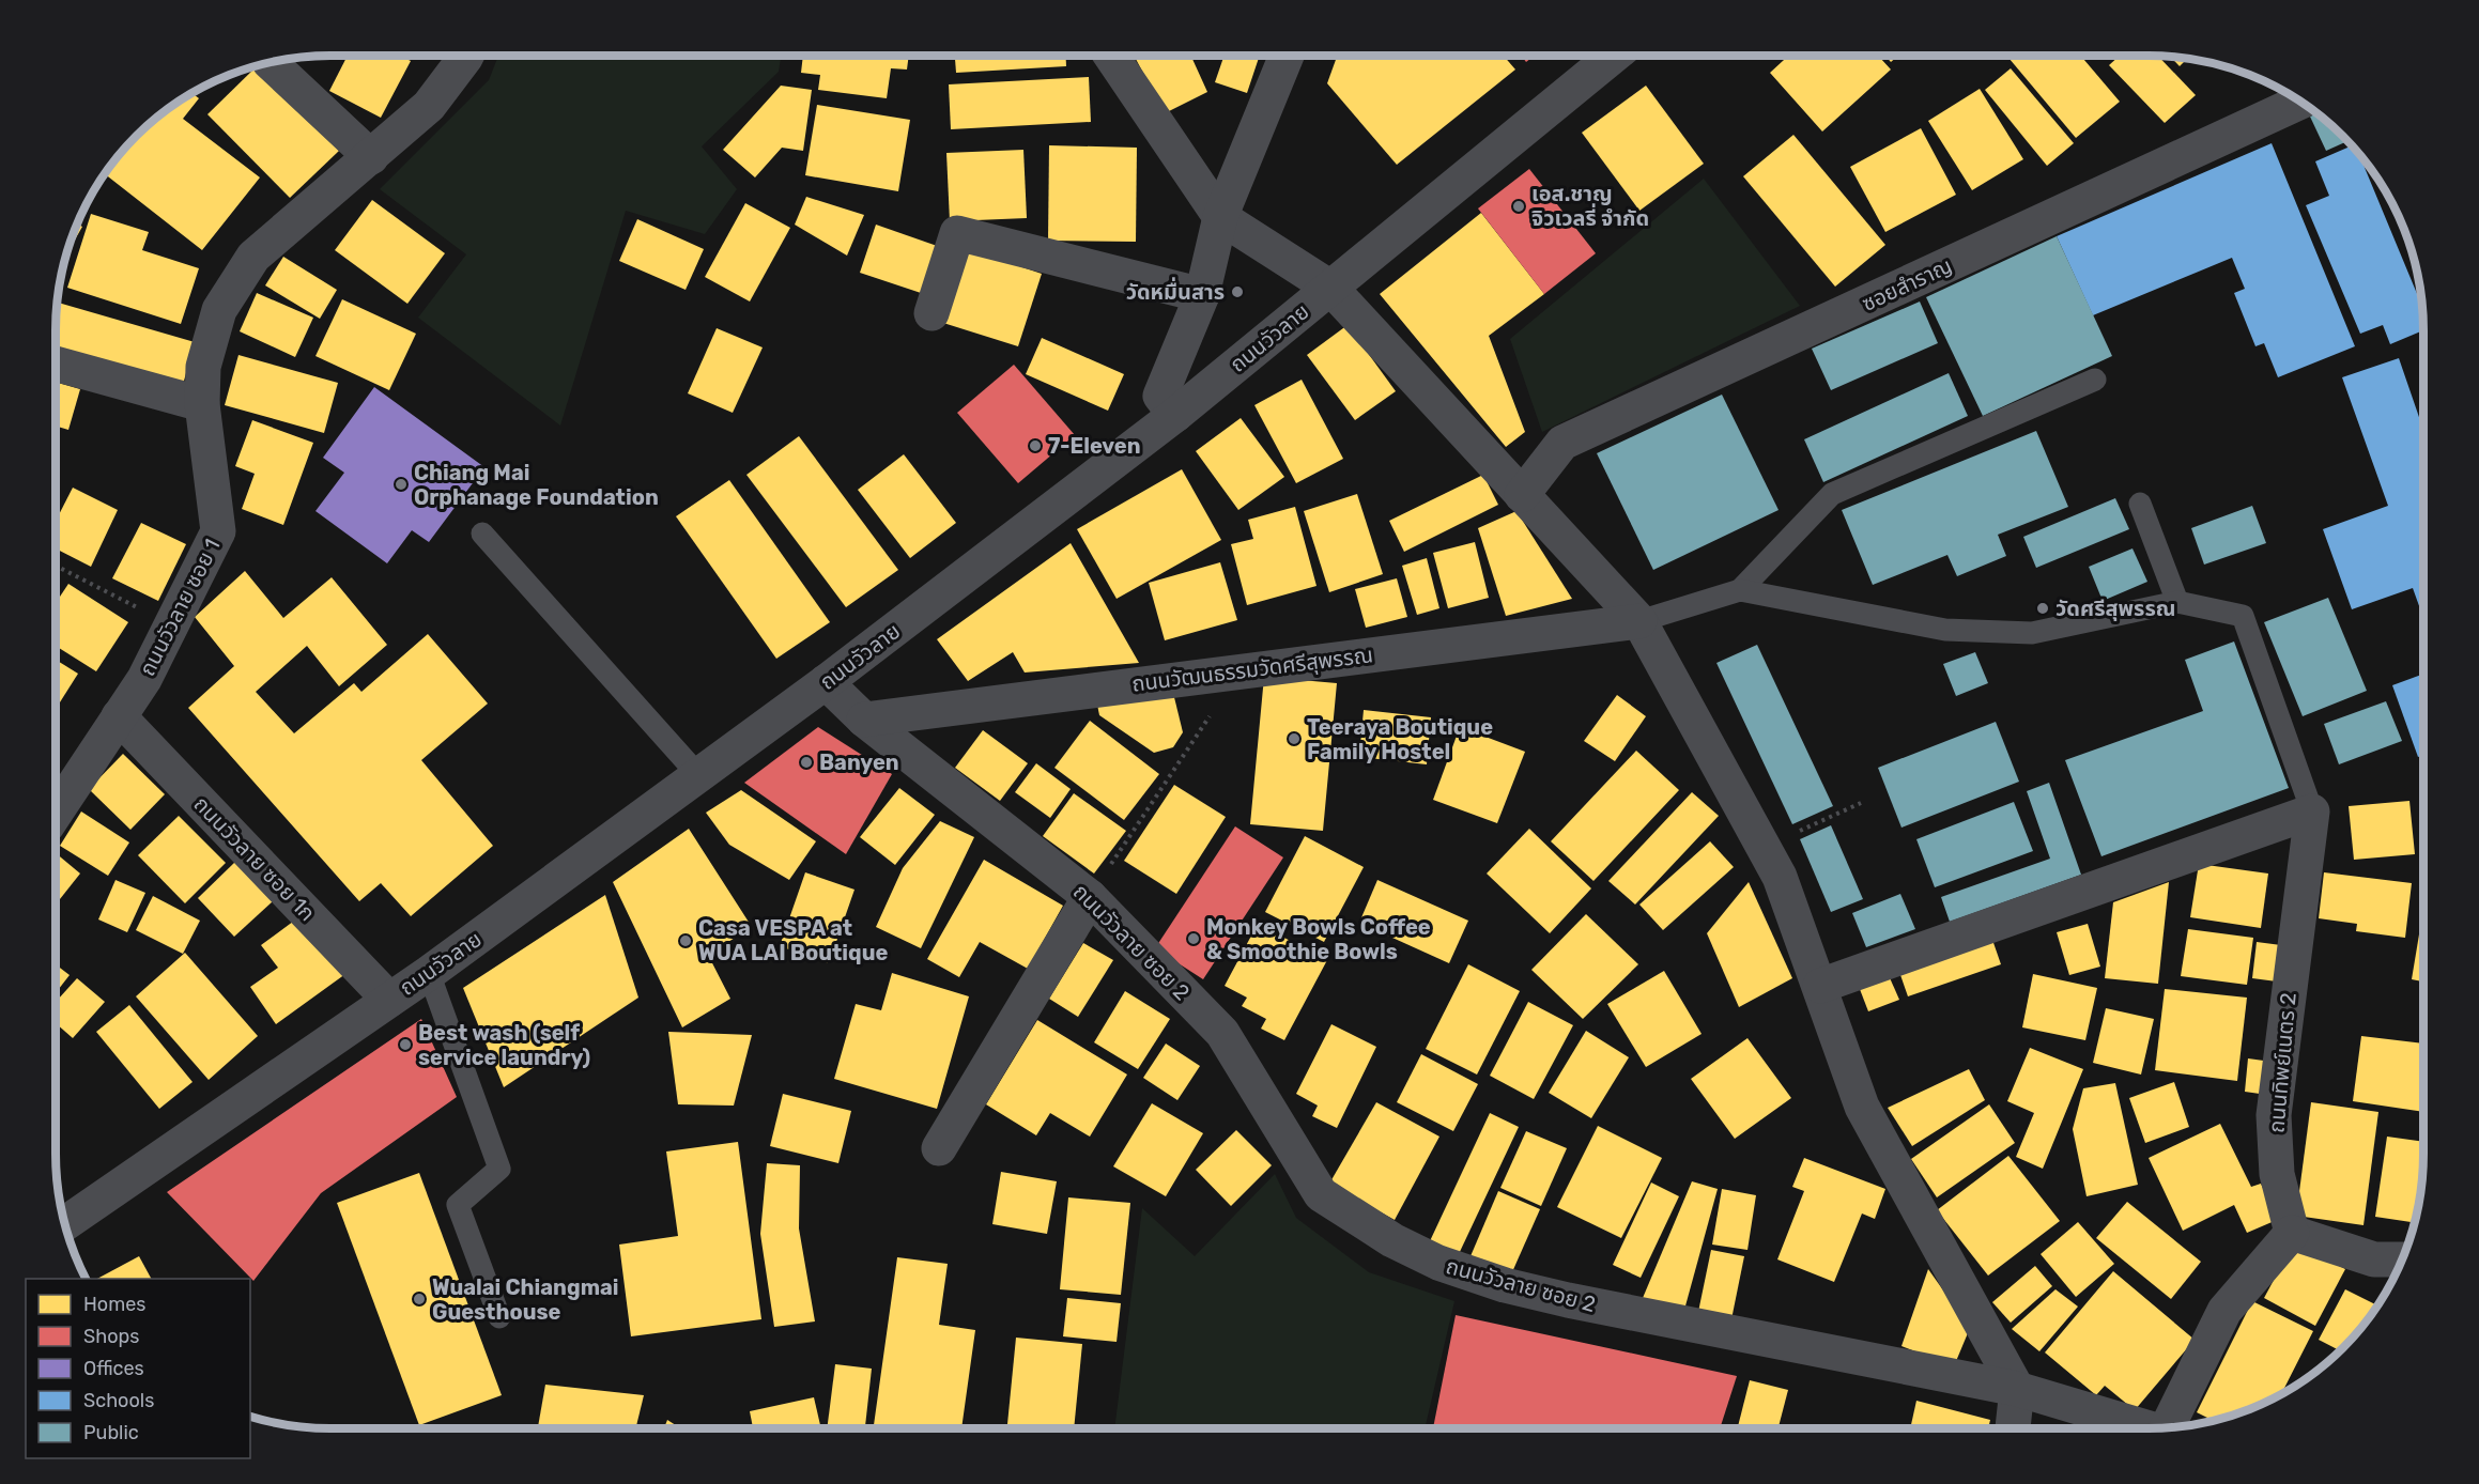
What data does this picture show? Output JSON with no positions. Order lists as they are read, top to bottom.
{
  "streets": {
    "street": [
      "ซอยสำราญ",
      "ถนนวัวลาย",
      "ถนนวัวลาย ซอย 1",
      "ถนนวัฒนธรรมวัดศรีสุพรรณ",
      "ถนนวัวลาย ซอย 1ก",
      "ถนนวัวลาย ซอย 2",
      "ถนนทิพย์เนตร 2"
    ]
  },
  "crossings": [
    ["ถนนวัวลาย", "ถนนวัวลาย ซอย 1ก"],
    ["ถนนวัวลาย", "ถนนวัวลาย ซอย 2"],
    ["ถนนวัวลาย ซอย 1", "ถนนวัวลาย ซอย 1ก"],
    ["ถนนวัฒนธรรมวัดศรีสุพรรณ", "ถนนวัวลาย ซอย 2"]
  ],
  "places": [
    "เอส.ชาญ จิวเวลรี่ จำกัด",
    "วัดหมื่นสาร",
    "7-Eleven",
    "Chiang Mai Orphanage Foundation",
    "วัดศรีสุพรรณ",
    "Teeraya Boutique Family Hostel",
    "Banyen",
    "Monkey Bowls Coffee & Smoothie Bowls",
    "Casa VESPA at WUA LAI Boutique",
    "Best wash (self service laundry)",
    "Wualai Chiangmai Guesthouse"
  ],
  "legend": [
    "Homes",
    "Shops",
    "Offices",
    "Schools",
    "Public"
  ]
}
